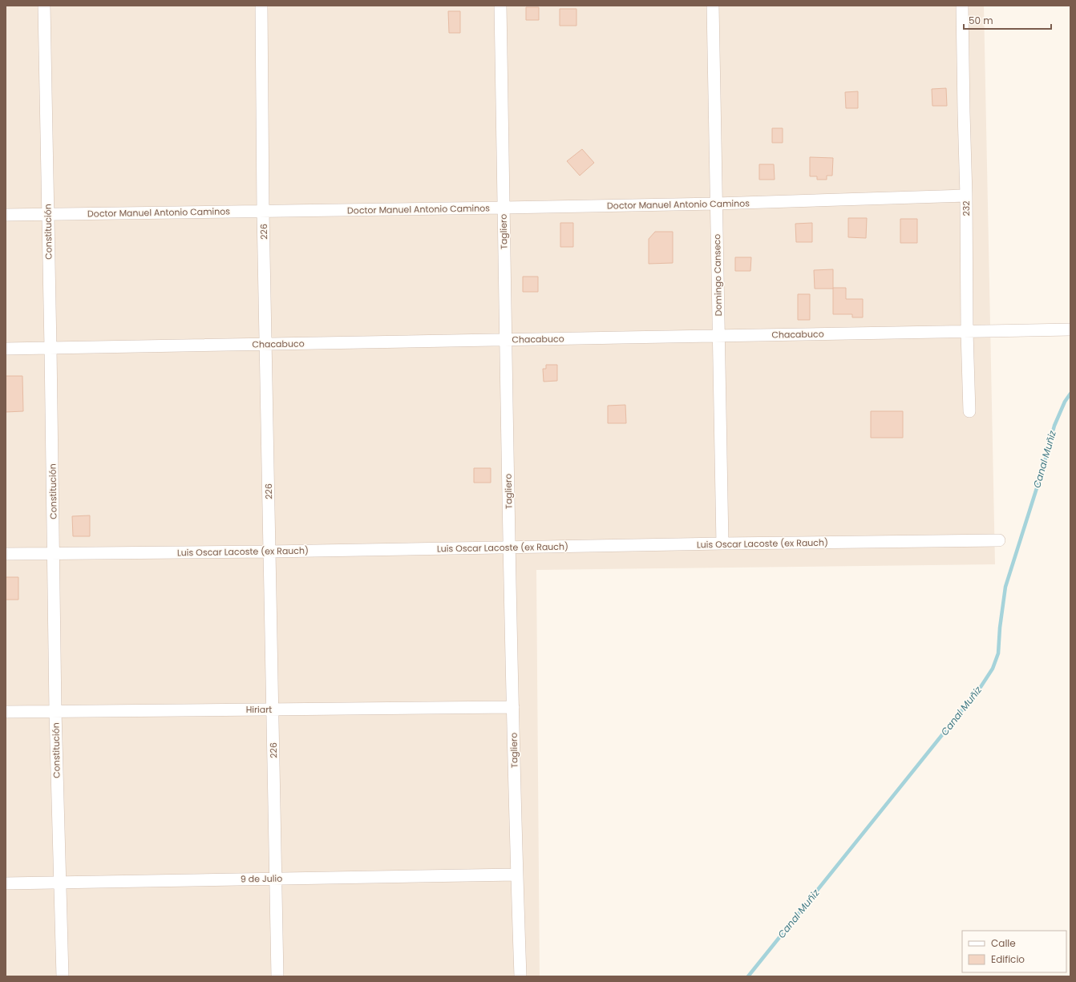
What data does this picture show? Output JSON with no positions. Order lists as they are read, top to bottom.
{
  "streets": {
    "street": [
      "Doctor Manuel Antonio Caminos",
      "232",
      "Constitución",
      "226",
      "Tagliero",
      "Domingo Canseco",
      "Chacabuco",
      "Luis Oscar Lacoste (ex Rauch)",
      "Hiriart",
      "9 de Julio"
    ]
  },
  "crossings": [
    ["Doctor Manuel Antonio Caminos", "232"],
    ["Doctor Manuel Antonio Caminos", "Constitución"],
    ["Doctor Manuel Antonio Caminos", "226"],
    ["Doctor Manuel Antonio Caminos", "Tagliero"],
    ["Doctor Manuel Antonio Caminos", "Domingo Canseco"],
    ["232", "Chacabuco"],
    ["Constitución", "Chacabuco"],
    ["Constitución", "Luis Oscar Lacoste (ex Rauch)"],
    ["Constitución", "Hiriart"],
    ["Constitución", "9 de Julio"],
    ["226", "Chacabuco"],
    ["226", "Luis Oscar Lacoste (ex Rauch)"],
    ["226", "Hiriart"],
    ["226", "9 de Julio"],
    ["Tagliero", "Chacabuco"],
    ["Tagliero", "Luis Oscar Lacoste (ex Rauch)"],
    ["Tagliero", "Hiriart"],
    ["Tagliero", "9 de Julio"],
    ["Domingo Canseco", "Chacabuco"],
    ["Domingo Canseco", "Luis Oscar Lacoste (ex Rauch)"]
  ],
  "water": ["Canal Muñiz"],
  "legend": ["Calle", "Edificio"],
  "scale_bar": "50 m"
}
